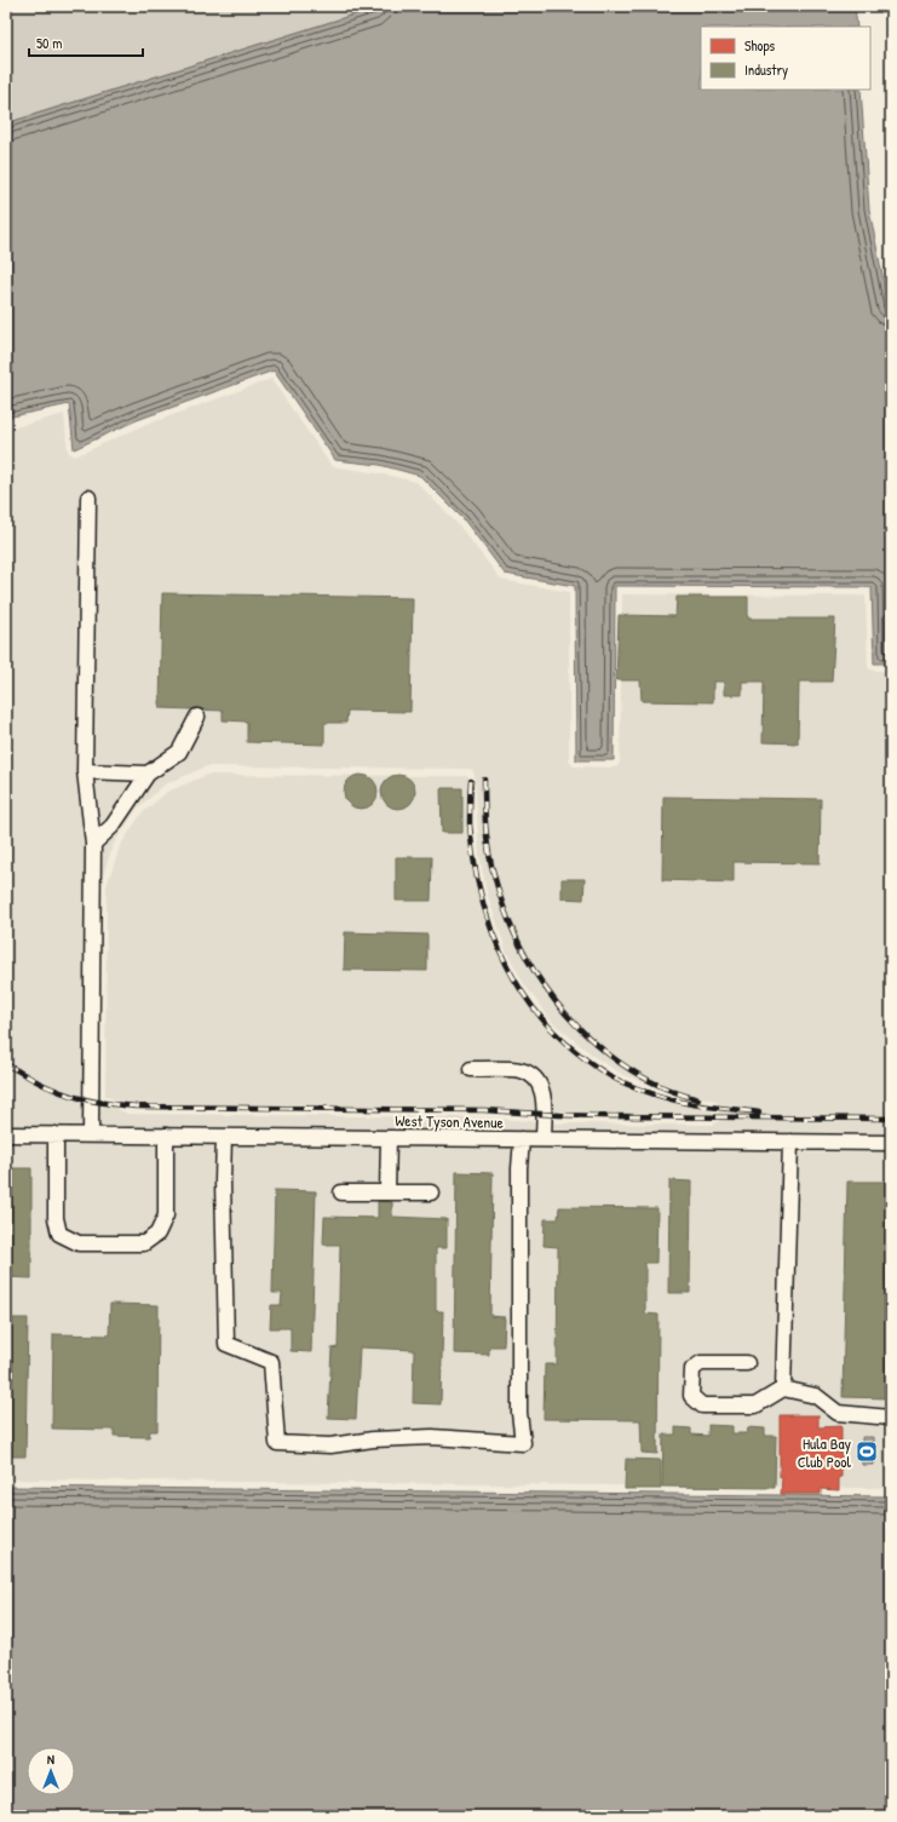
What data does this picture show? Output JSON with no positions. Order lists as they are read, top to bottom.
{
  "streets": {
    "street": ["West Tyson Avenue"]
  },
  "places": {
    "sports": ["Hula Bay Club Pool"]
  },
  "legend": ["Shops", "Industry"],
  "scale_bar": "50 m",
  "north": "top"
}
